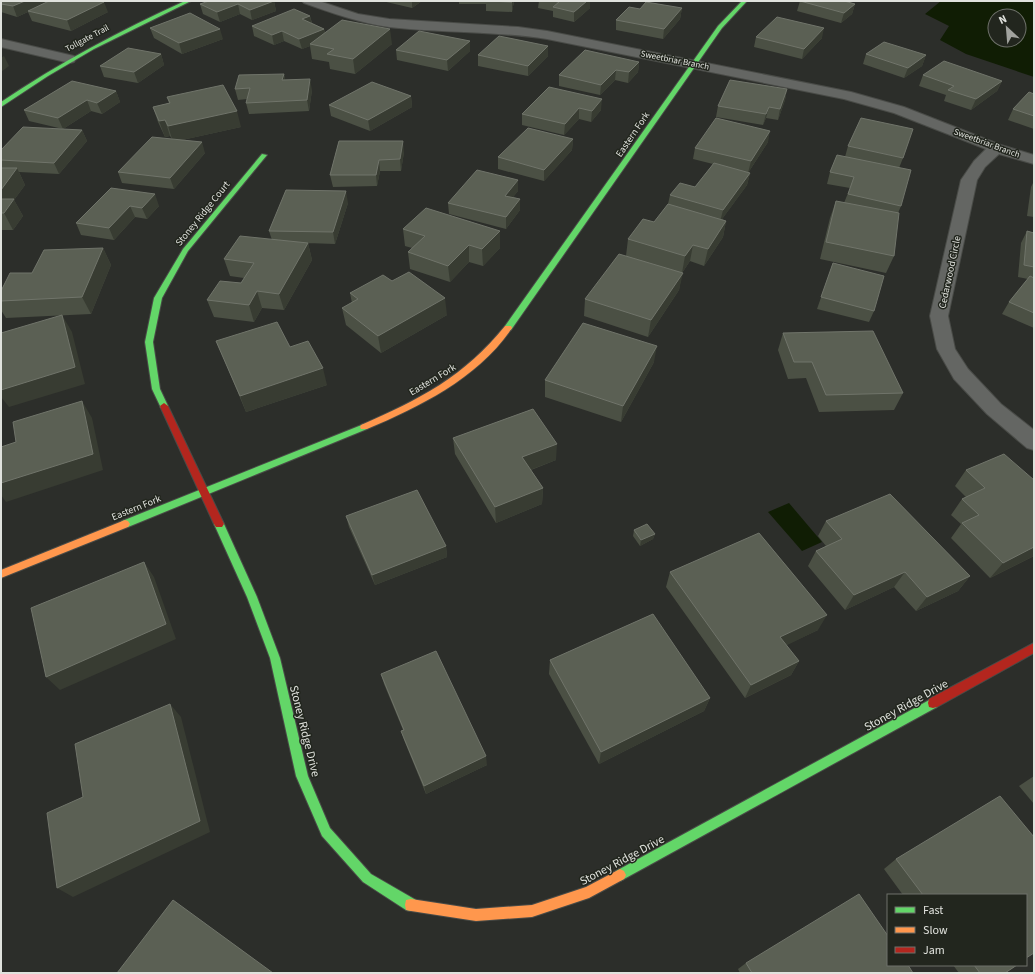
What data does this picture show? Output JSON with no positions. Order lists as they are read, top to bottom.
{
  "streets": {
    "street": [
      "Tollgate Trail",
      "Sweetbriar Branch",
      "Eastern Fork",
      "Stoney Ridge Court",
      "Cedarwood Circle",
      "Stoney Ridge Drive"
    ]
  },
  "crossings": [
    ["Sweetbriar Branch", "Eastern Fork"],
    ["Sweetbriar Branch", "Cedarwood Circle"],
    ["Eastern Fork", "Stoney Ridge Court"],
    ["Eastern Fork", "Stoney Ridge Drive"],
    ["Stoney Ridge Court", "Stoney Ridge Drive"]
  ],
  "legend": ["Fast", "Slow", "Jam"],
  "north": "top left"
}
